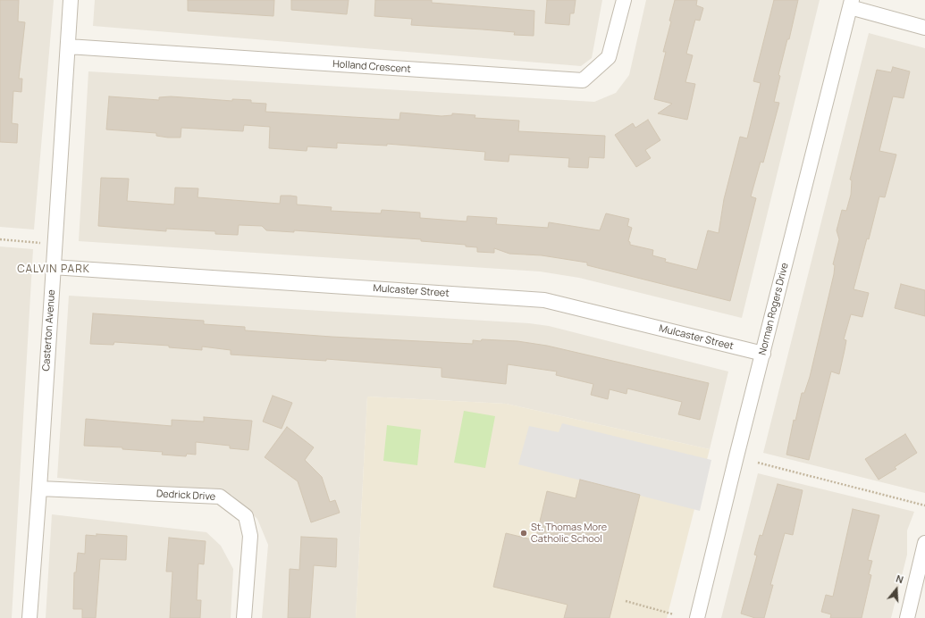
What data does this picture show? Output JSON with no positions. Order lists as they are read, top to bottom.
{
  "streets": {
    "street": [
      "Holland Crescent",
      "Mulcaster Street",
      "Norman Rogers Drive",
      "Casterton Avenue",
      "Dedrick Drive"
    ]
  },
  "crossings": [
    ["Holland Crescent", "Casterton Avenue"],
    ["Mulcaster Street", "Norman Rogers Drive"],
    ["Mulcaster Street", "Casterton Avenue"],
    ["Casterton Avenue", "Dedrick Drive"]
  ],
  "districts": ["CALVIN PARK"],
  "places": ["St. Thomas More Catholic School"],
  "north": "top"
}
